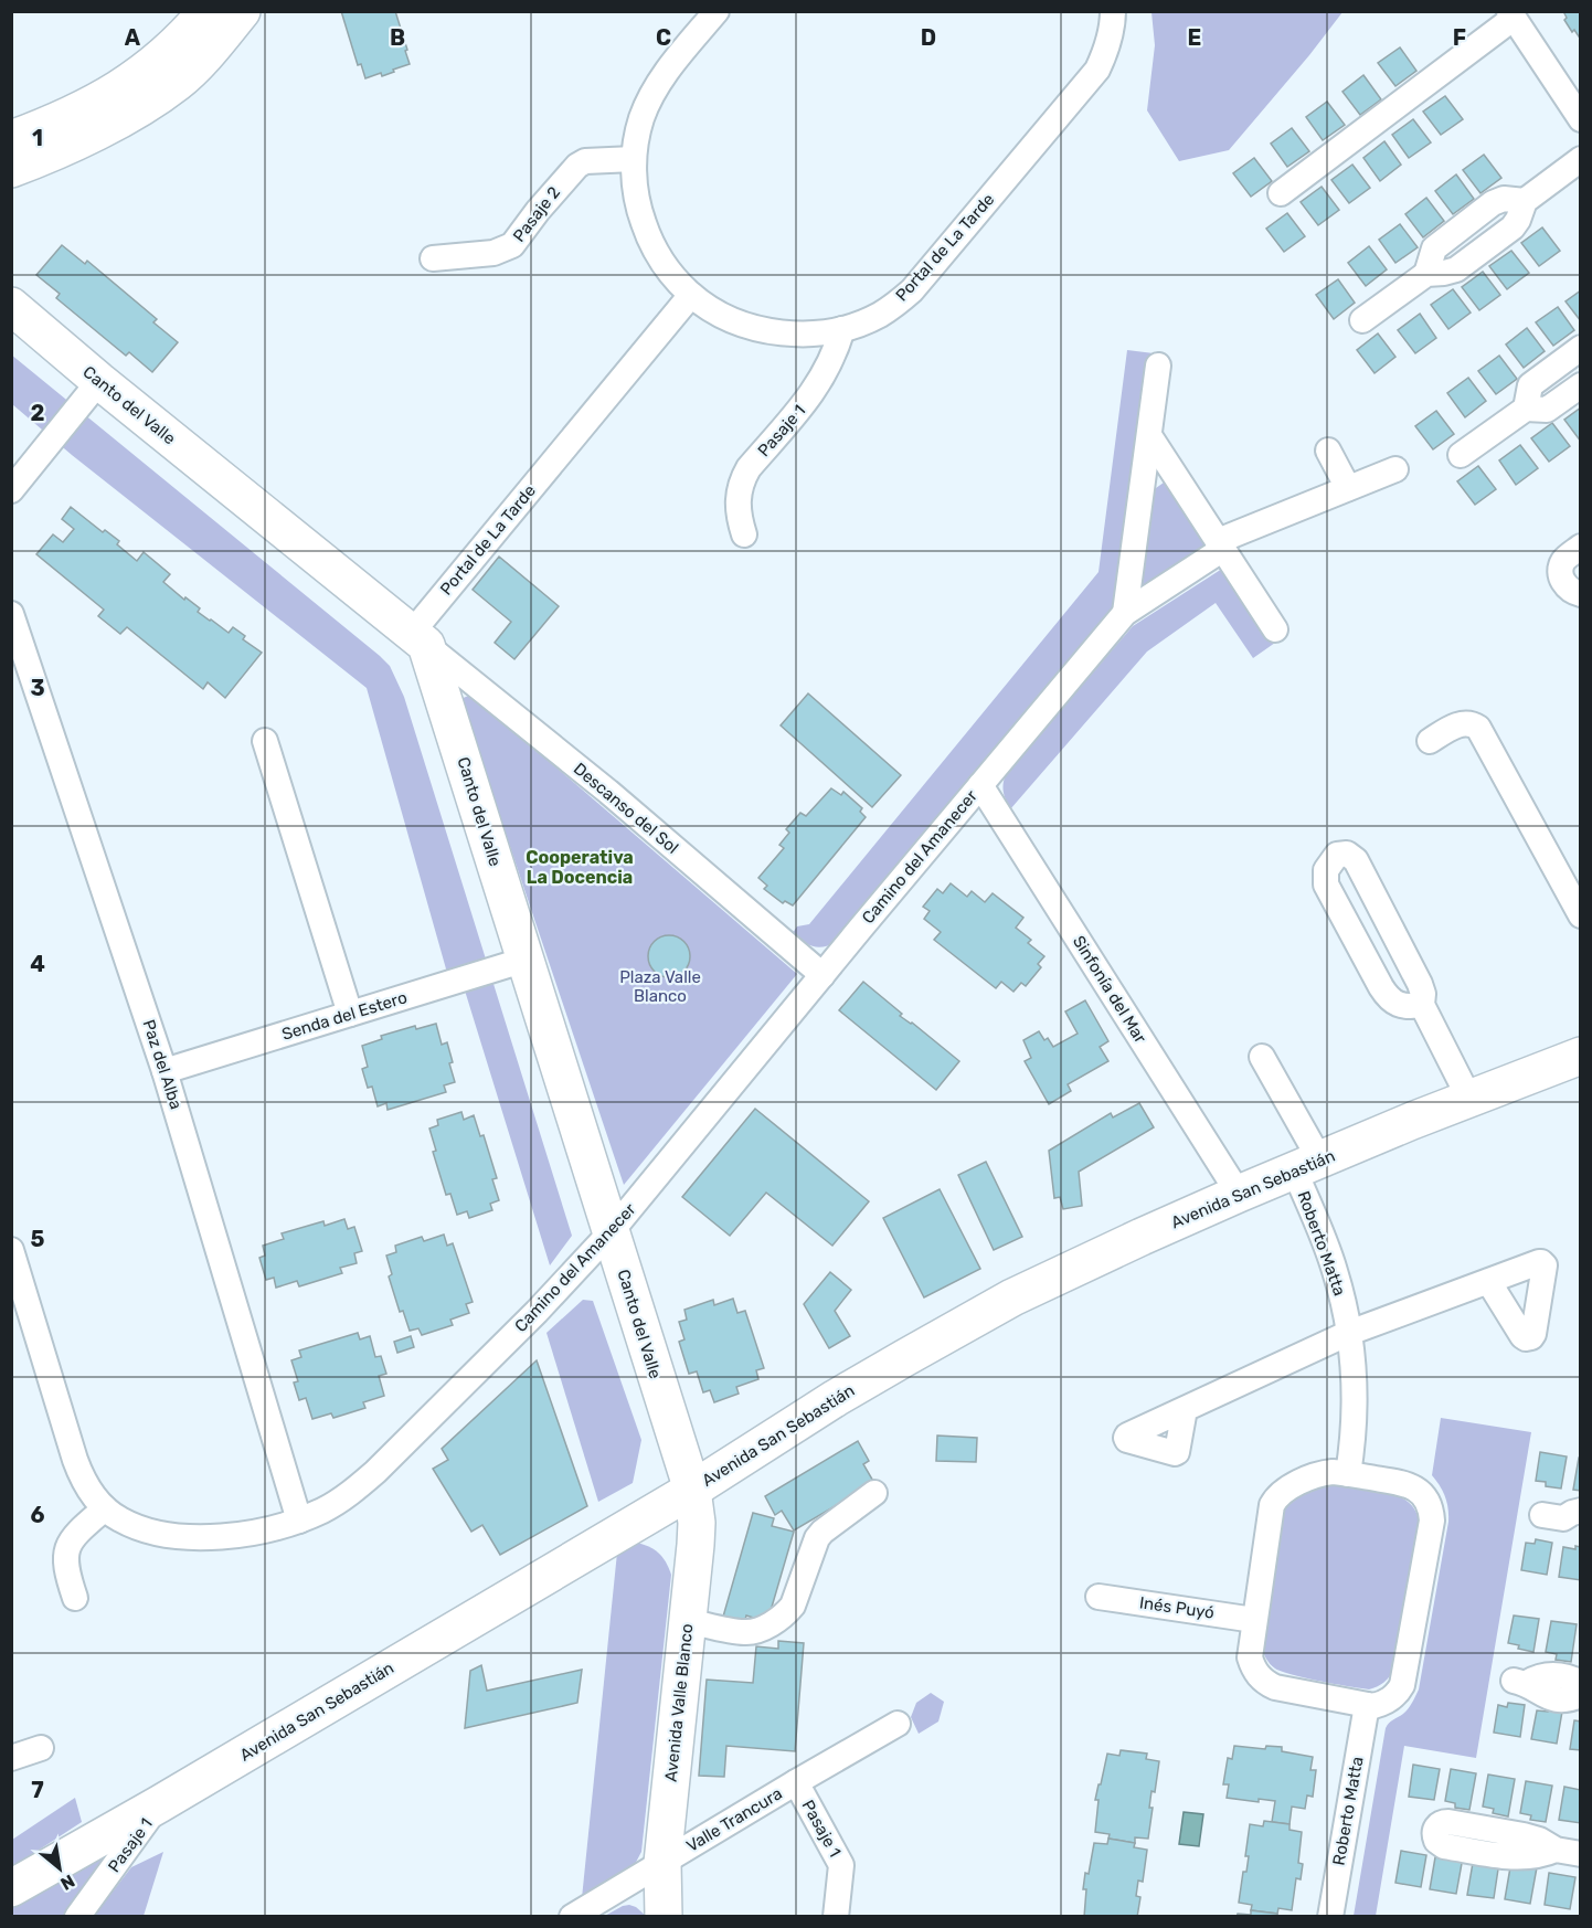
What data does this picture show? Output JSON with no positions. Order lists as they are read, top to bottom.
{
  "streets": {
    "street": [
      "Pasaje 2",
      "Portal de La Tarde",
      "Canto del Valle",
      "Pasaje 1",
      "Descanso del Sol",
      "Camino del Amanecer",
      "Sinfonía del Mar",
      "Senda del Estero",
      "Paz del Alba",
      "Avenida San Sebastián",
      "Roberto Matta",
      "Inés Puyó",
      "Avenida Valle Blanco",
      "Valle Trancura"
    ]
  },
  "crossings": [
    ["Pasaje 2", "Portal de La Tarde"],
    ["Portal de La Tarde", "Canto del Valle"],
    ["Portal de La Tarde", "Pasaje 1"],
    ["Portal de La Tarde", "Descanso del Sol"],
    ["Canto del Valle", "Descanso del Sol"],
    ["Canto del Valle", "Camino del Amanecer"],
    ["Canto del Valle", "Senda del Estero"],
    ["Canto del Valle", "Avenida San Sebastián"],
    ["Canto del Valle", "Avenida Valle Blanco"],
    ["Pasaje 1", "Avenida San Sebastián"],
    ["Pasaje 1", "Valle Trancura"],
    ["Descanso del Sol", "Camino del Amanecer"],
    ["Camino del Amanecer", "Sinfonía del Mar"],
    ["Camino del Amanecer", "Paz del Alba"],
    ["Sinfonía del Mar", "Avenida San Sebastián"],
    ["Senda del Estero", "Paz del Alba"],
    ["Avenida San Sebastián", "Roberto Matta"],
    ["Avenida San Sebastián", "Avenida Valle Blanco"],
    ["Roberto Matta", "Inés Puyó"],
    ["Avenida Valle Blanco", "Valle Trancura"]
  ],
  "districts": ["Cooperativa La Docencia"],
  "parks": ["Plaza Valle Blanco"],
  "north": "bottom right",
  "grid": {
    "columns": [
      "A",
      "B",
      "C",
      "D",
      "E",
      "F"
    ],
    "rows": [
      "1",
      "2",
      "3",
      "4",
      "5",
      "6",
      "7"
    ]
  }
}
